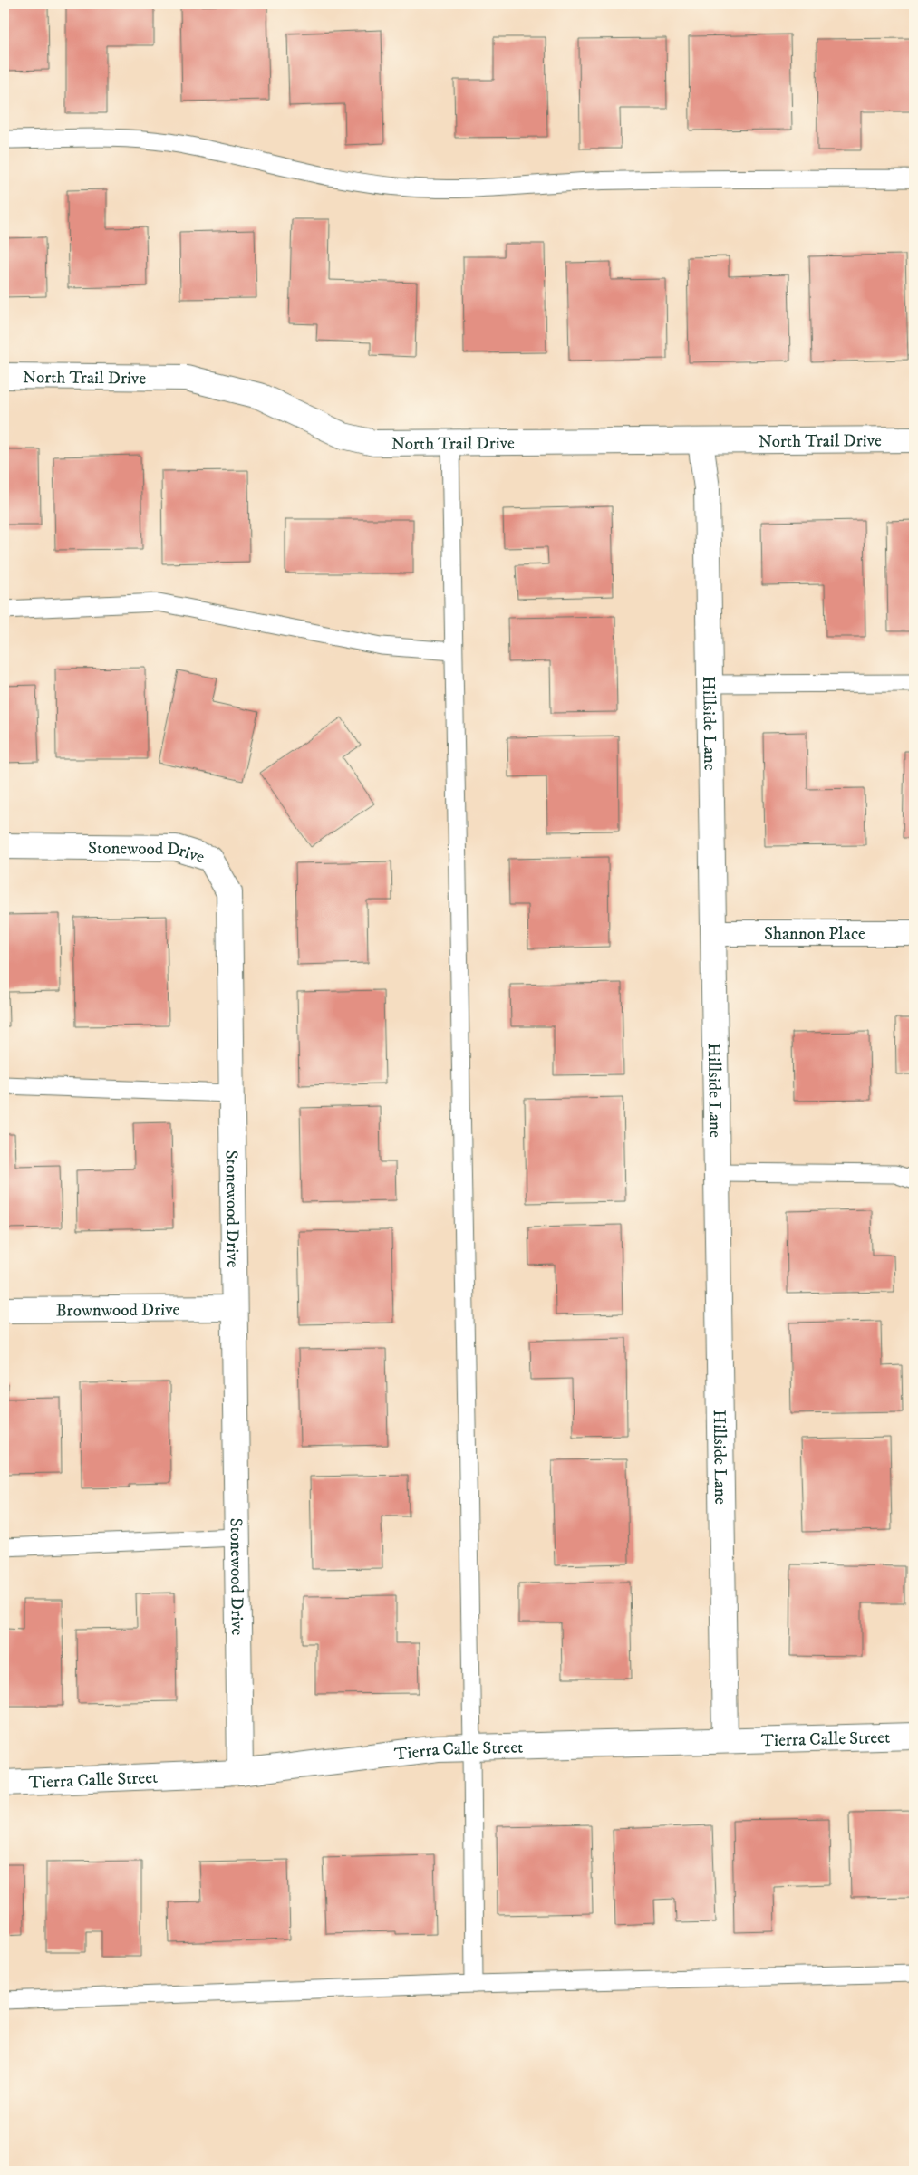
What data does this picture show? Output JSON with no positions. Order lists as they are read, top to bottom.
{
  "streets": {
    "street": [
      "North Trail Drive",
      "Hillside Lane",
      "Stonewood Drive",
      "Shannon Place",
      "Brownwood Drive",
      "Tierra Calle Street"
    ]
  },
  "crossings": [
    ["North Trail Drive", "Hillside Lane"],
    ["Hillside Lane", "Shannon Place"],
    ["Hillside Lane", "Tierra Calle Street"],
    ["Stonewood Drive", "Brownwood Drive"],
    ["Stonewood Drive", "Tierra Calle Street"]
  ]
}
